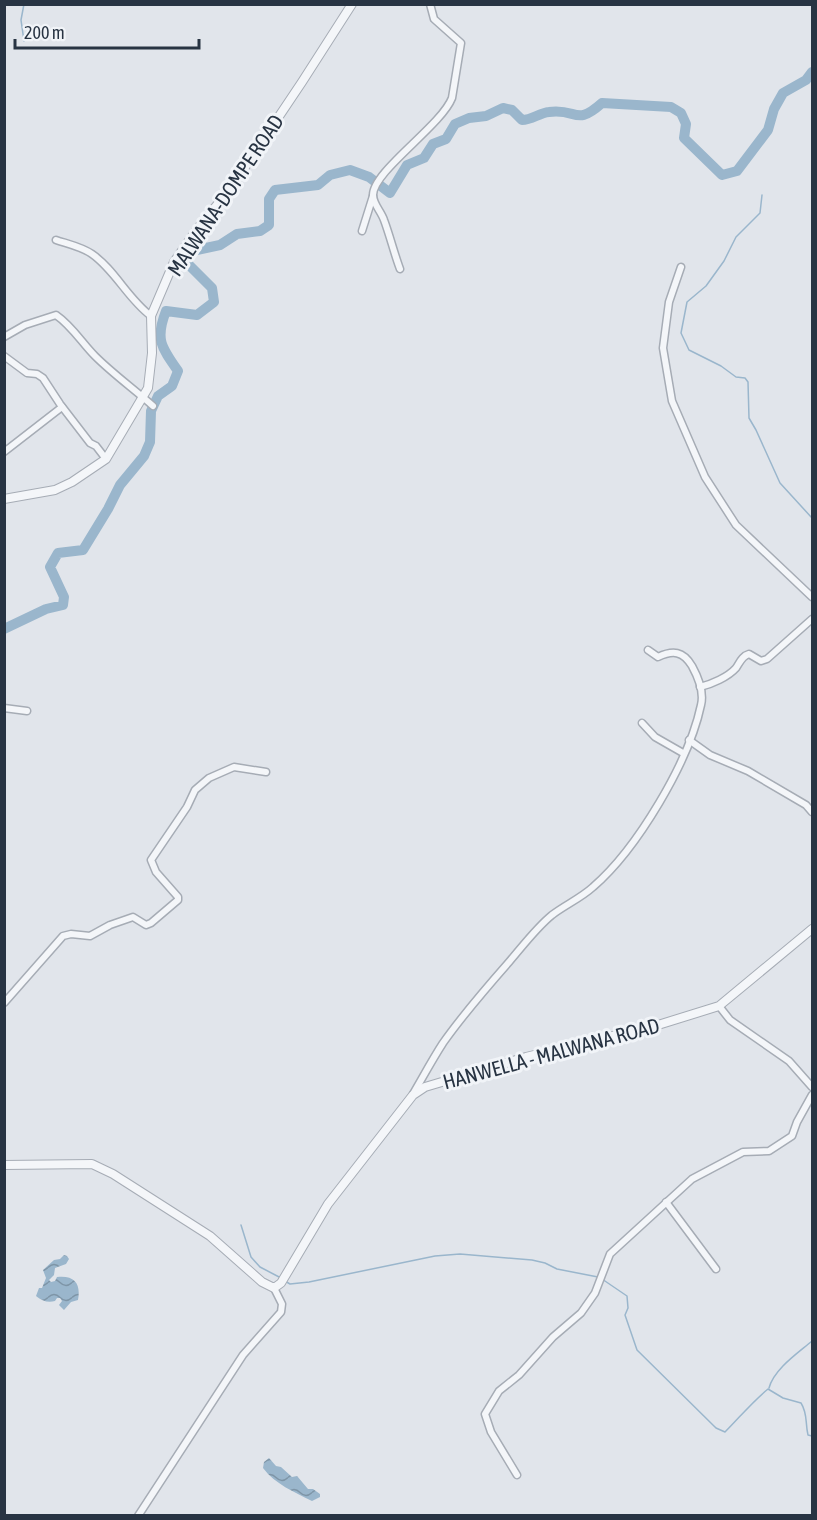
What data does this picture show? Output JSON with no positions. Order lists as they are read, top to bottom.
{
  "streets": {
    "street": ["MALWANA-DOMPE ROAD", "HANWELLA - MALWANA ROAD"]
  },
  "scale_bar": "200 m"
}
